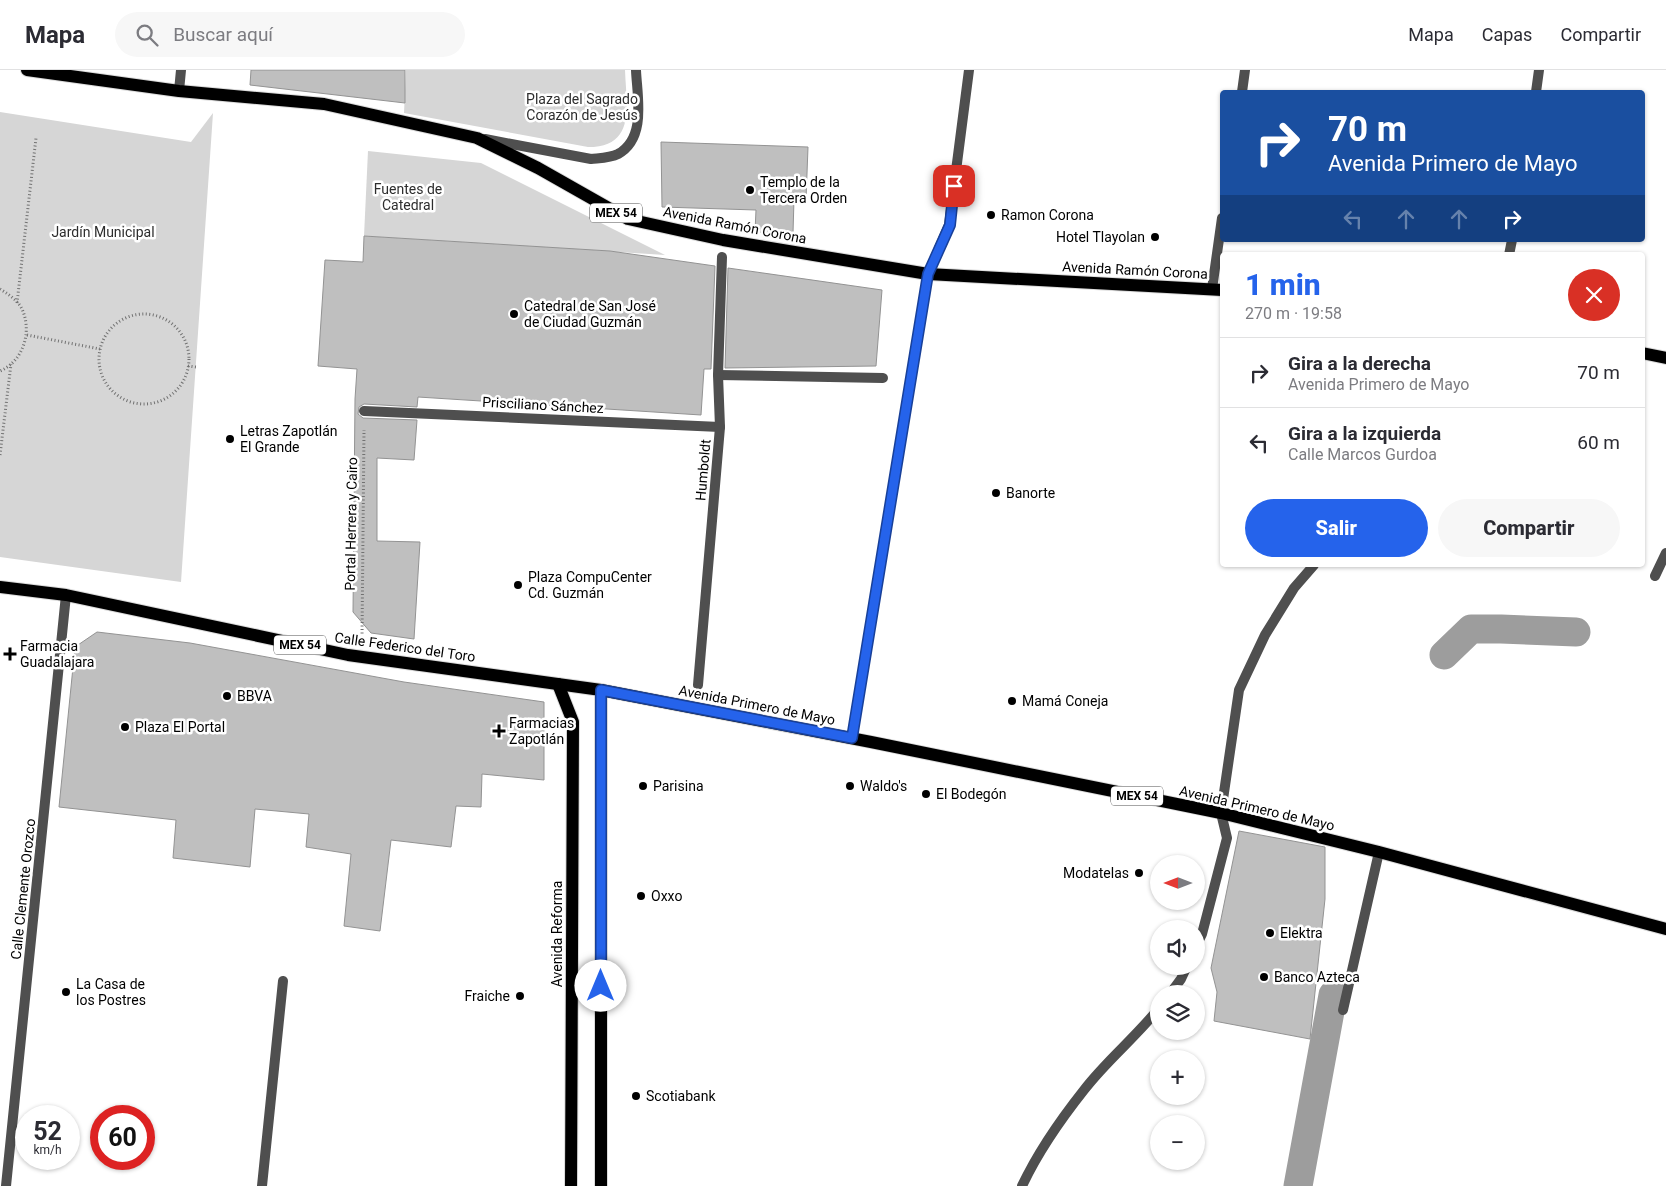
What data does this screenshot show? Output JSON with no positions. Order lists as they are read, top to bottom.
{
  "streets": {
    "main road": [
      "MEX 54",
      "Avenida Ramón Corona",
      "Calle Federico del Toro",
      "Avenida Primero de Mayo",
      "Avenida Reforma"
    ],
    "street": ["Prisciliano Sánchez", "Humboldt", "Calle Clemente Orozco"],
    "path": ["Portal Herrera y Cairo"]
  },
  "crossings": [
    ["Prisciliano Sánchez", "Humboldt"],
    ["Prisciliano Sánchez", "Portal Herrera y Cairo"],
    ["Calle Federico del Toro", "Avenida Primero de Mayo"],
    ["Calle Federico del Toro", "Calle Clemente Orozco"],
    ["Calle Federico del Toro", "Avenida Reforma"]
  ],
  "parks": ["Plaza del Sagrado Corazón de Jesús", "Fuentes de Catedral", "Jardín Municipal"],
  "places": {
    "other": [
      "Templo de la Tercera Orden",
      "Ramon Corona",
      "Hotel Tlayolan",
      "Catedral de San José de Ciudad Guzmán",
      "Letras Zapotlán El Grande",
      "Banorte",
      "Plaza CompuCenter Cd. Guzmán",
      "BBVA",
      "Mamá Coneja",
      "Plaza El Portal",
      "Parisina",
      "Waldo's",
      "El Bodegón",
      "Modatelas",
      "Oxxo",
      "Elektra",
      "Banco Azteca",
      "La Casa de los Postres",
      "Fraiche",
      "Scotiabank"
    ],
    "health": ["Farmacia Guadalajara", "Farmacias Zapotlán"]
  },
  "north": "left",
  "page": {
    "header": "Mapa",
    "search": "Buscar aquí",
    "nav": ["Mapa", "Capas", "Compartir"],
    "turn": ["70 m", "Avenida Primero de Mayo"],
    "heading": ["1 min", "270 m · 19:58"],
    "list": [
      {
        "name": "Gira a la derecha",
        "note": "Avenida Primero de Mayo",
        "value": "70 m"
      },
      {
        "name": "Gira a la izquierda",
        "note": "Calle Marcos Gurdoa",
        "value": "60 m"
      }
    ],
    "buttons": ["Salir", "Compartir"],
    "map_buttons": ["+", "−"],
    "speed": "52 km/h",
    "limit": "60"
  }
}
